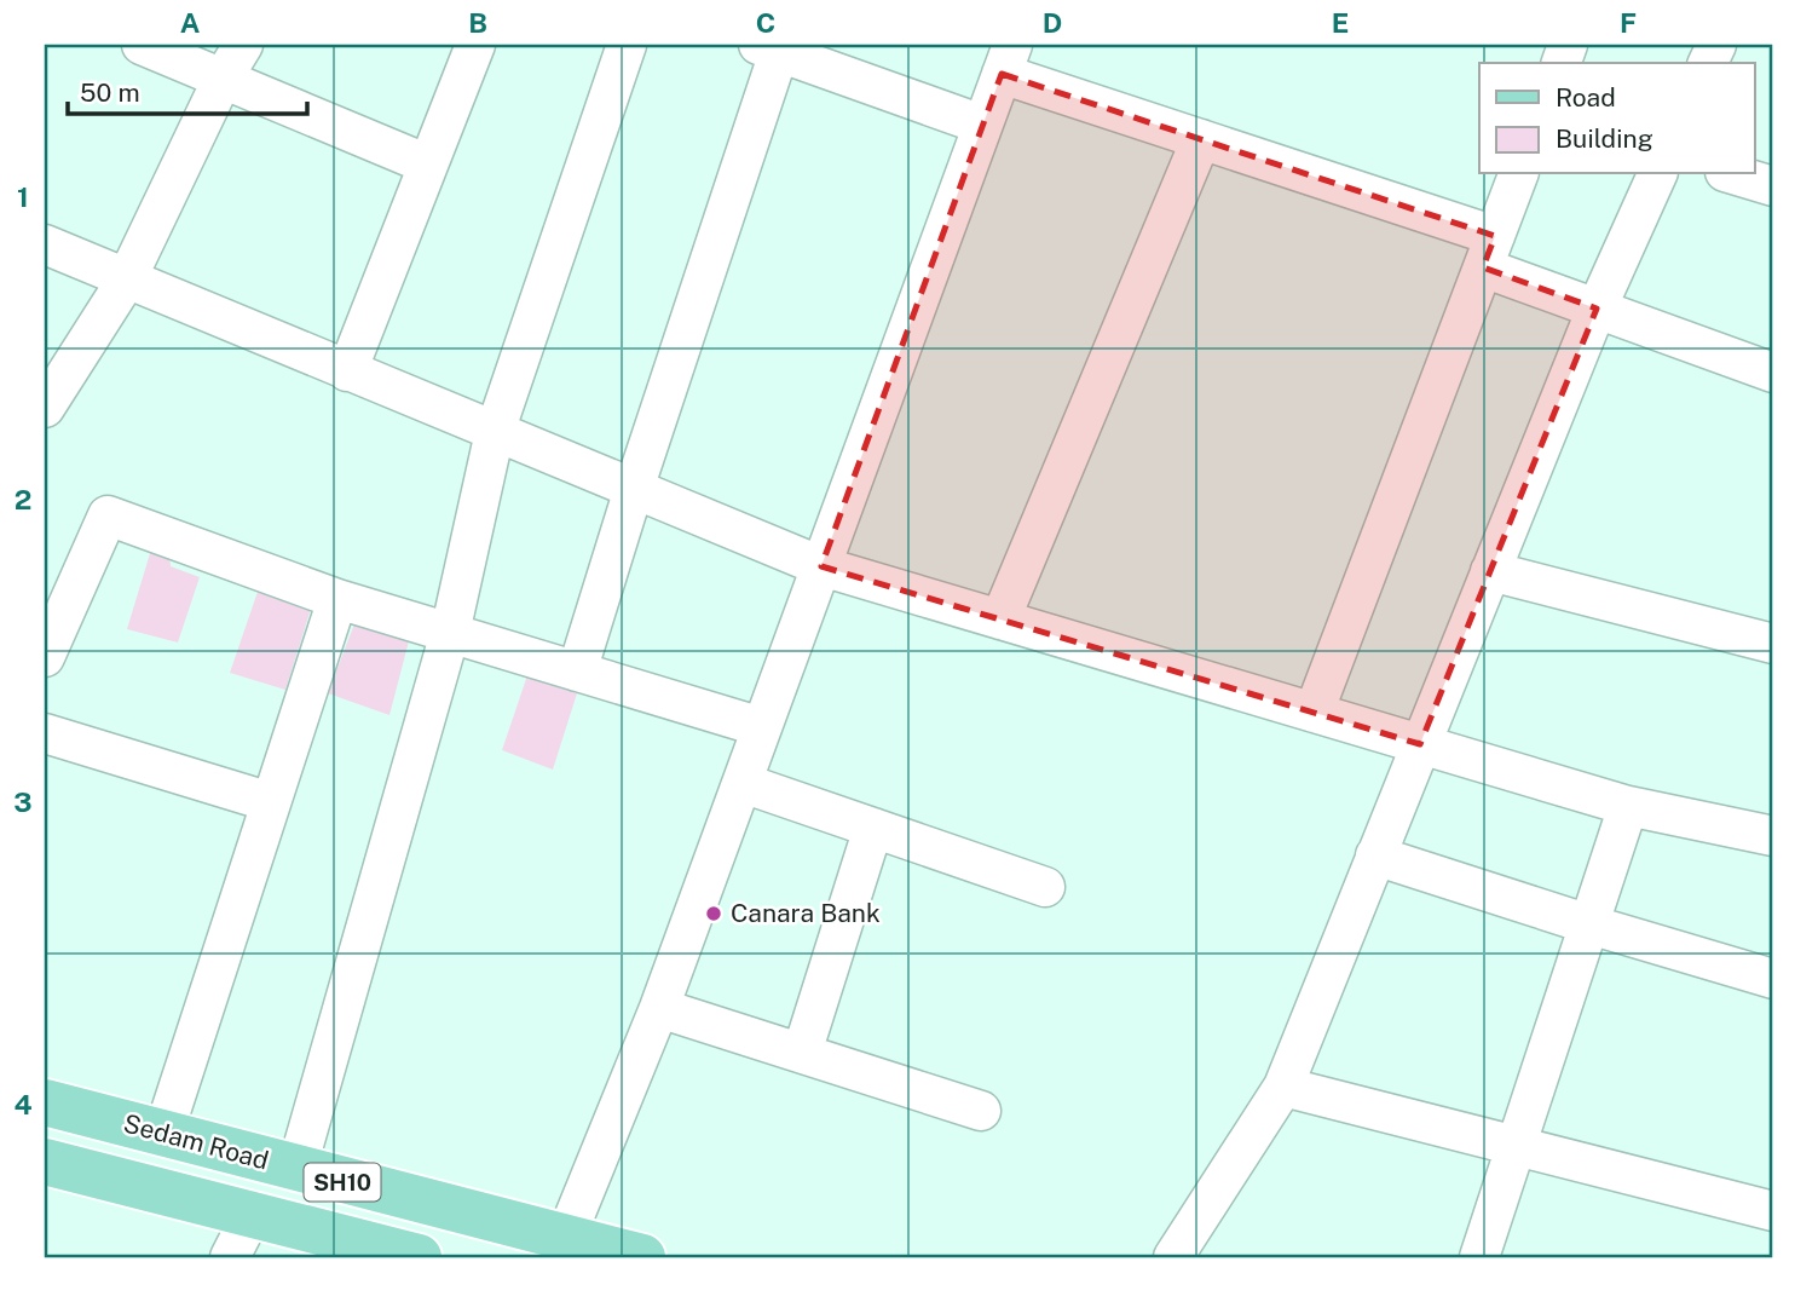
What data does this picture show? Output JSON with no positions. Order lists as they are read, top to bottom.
{
  "streets": {
    "main road": ["Sedam Road", "SH10"]
  },
  "places": ["Canara Bank"],
  "legend": ["Road", "Building"],
  "scale_bar": "50 m",
  "grid": {
    "columns": [
      "A",
      "B",
      "C",
      "D",
      "E",
      "F"
    ],
    "rows": [
      "1",
      "2",
      "3",
      "4"
    ]
  }
}
